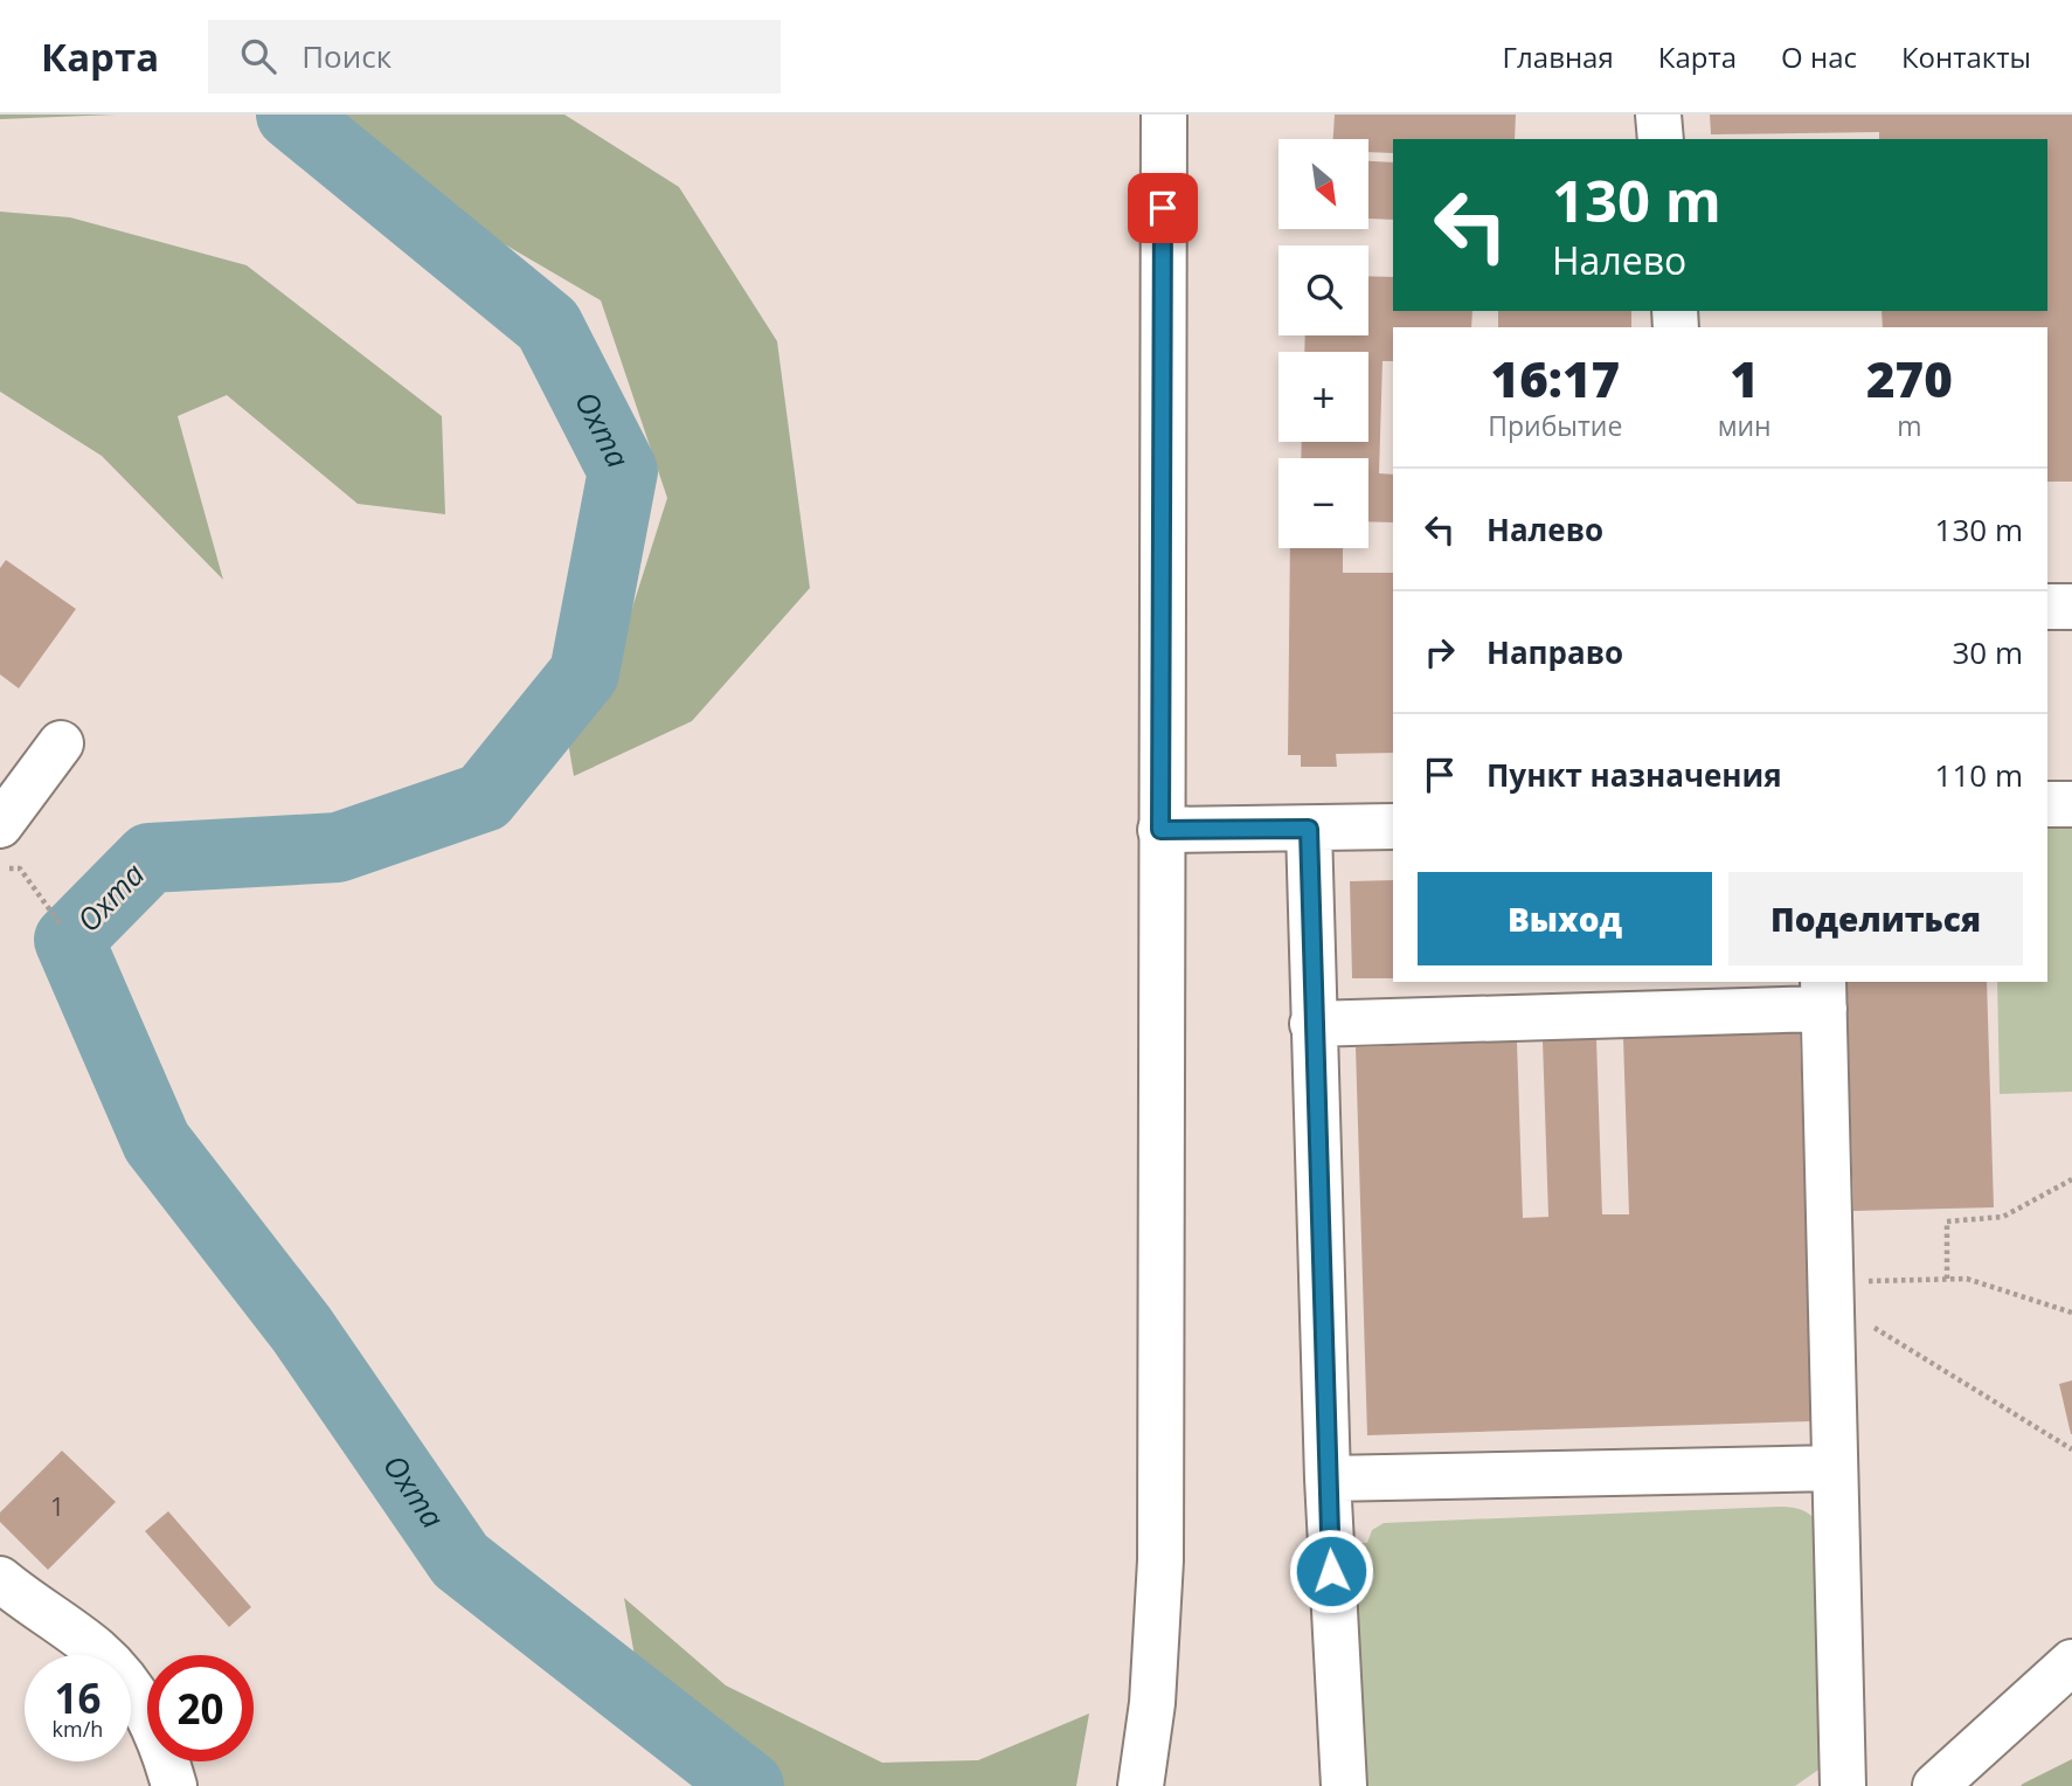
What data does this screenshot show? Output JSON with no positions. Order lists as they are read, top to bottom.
{
  "water": ["Охта"],
  "house_numbers": ["1"],
  "north": "bottom right",
  "page": {
    "header": "Карта",
    "search": "Поиск",
    "nav": [
      "Главная",
      "Карта",
      "О нас",
      "Контакты"
    ],
    "map_buttons": ["+", "−"],
    "turn": ["130 m", "Налево"],
    "eta": [
      "16:17",
      "Прибытие",
      "1",
      "мин",
      "270",
      "m"
    ],
    "list": [
      {
        "name": "Налево",
        "value": "130 m"
      },
      {
        "name": "Направо",
        "value": "30 m"
      },
      {
        "name": "Пункт назначения",
        "value": "110 m"
      }
    ],
    "buttons": ["Выход", "Поделиться"],
    "speed": "16 km/h",
    "limit": "20"
  }
}
